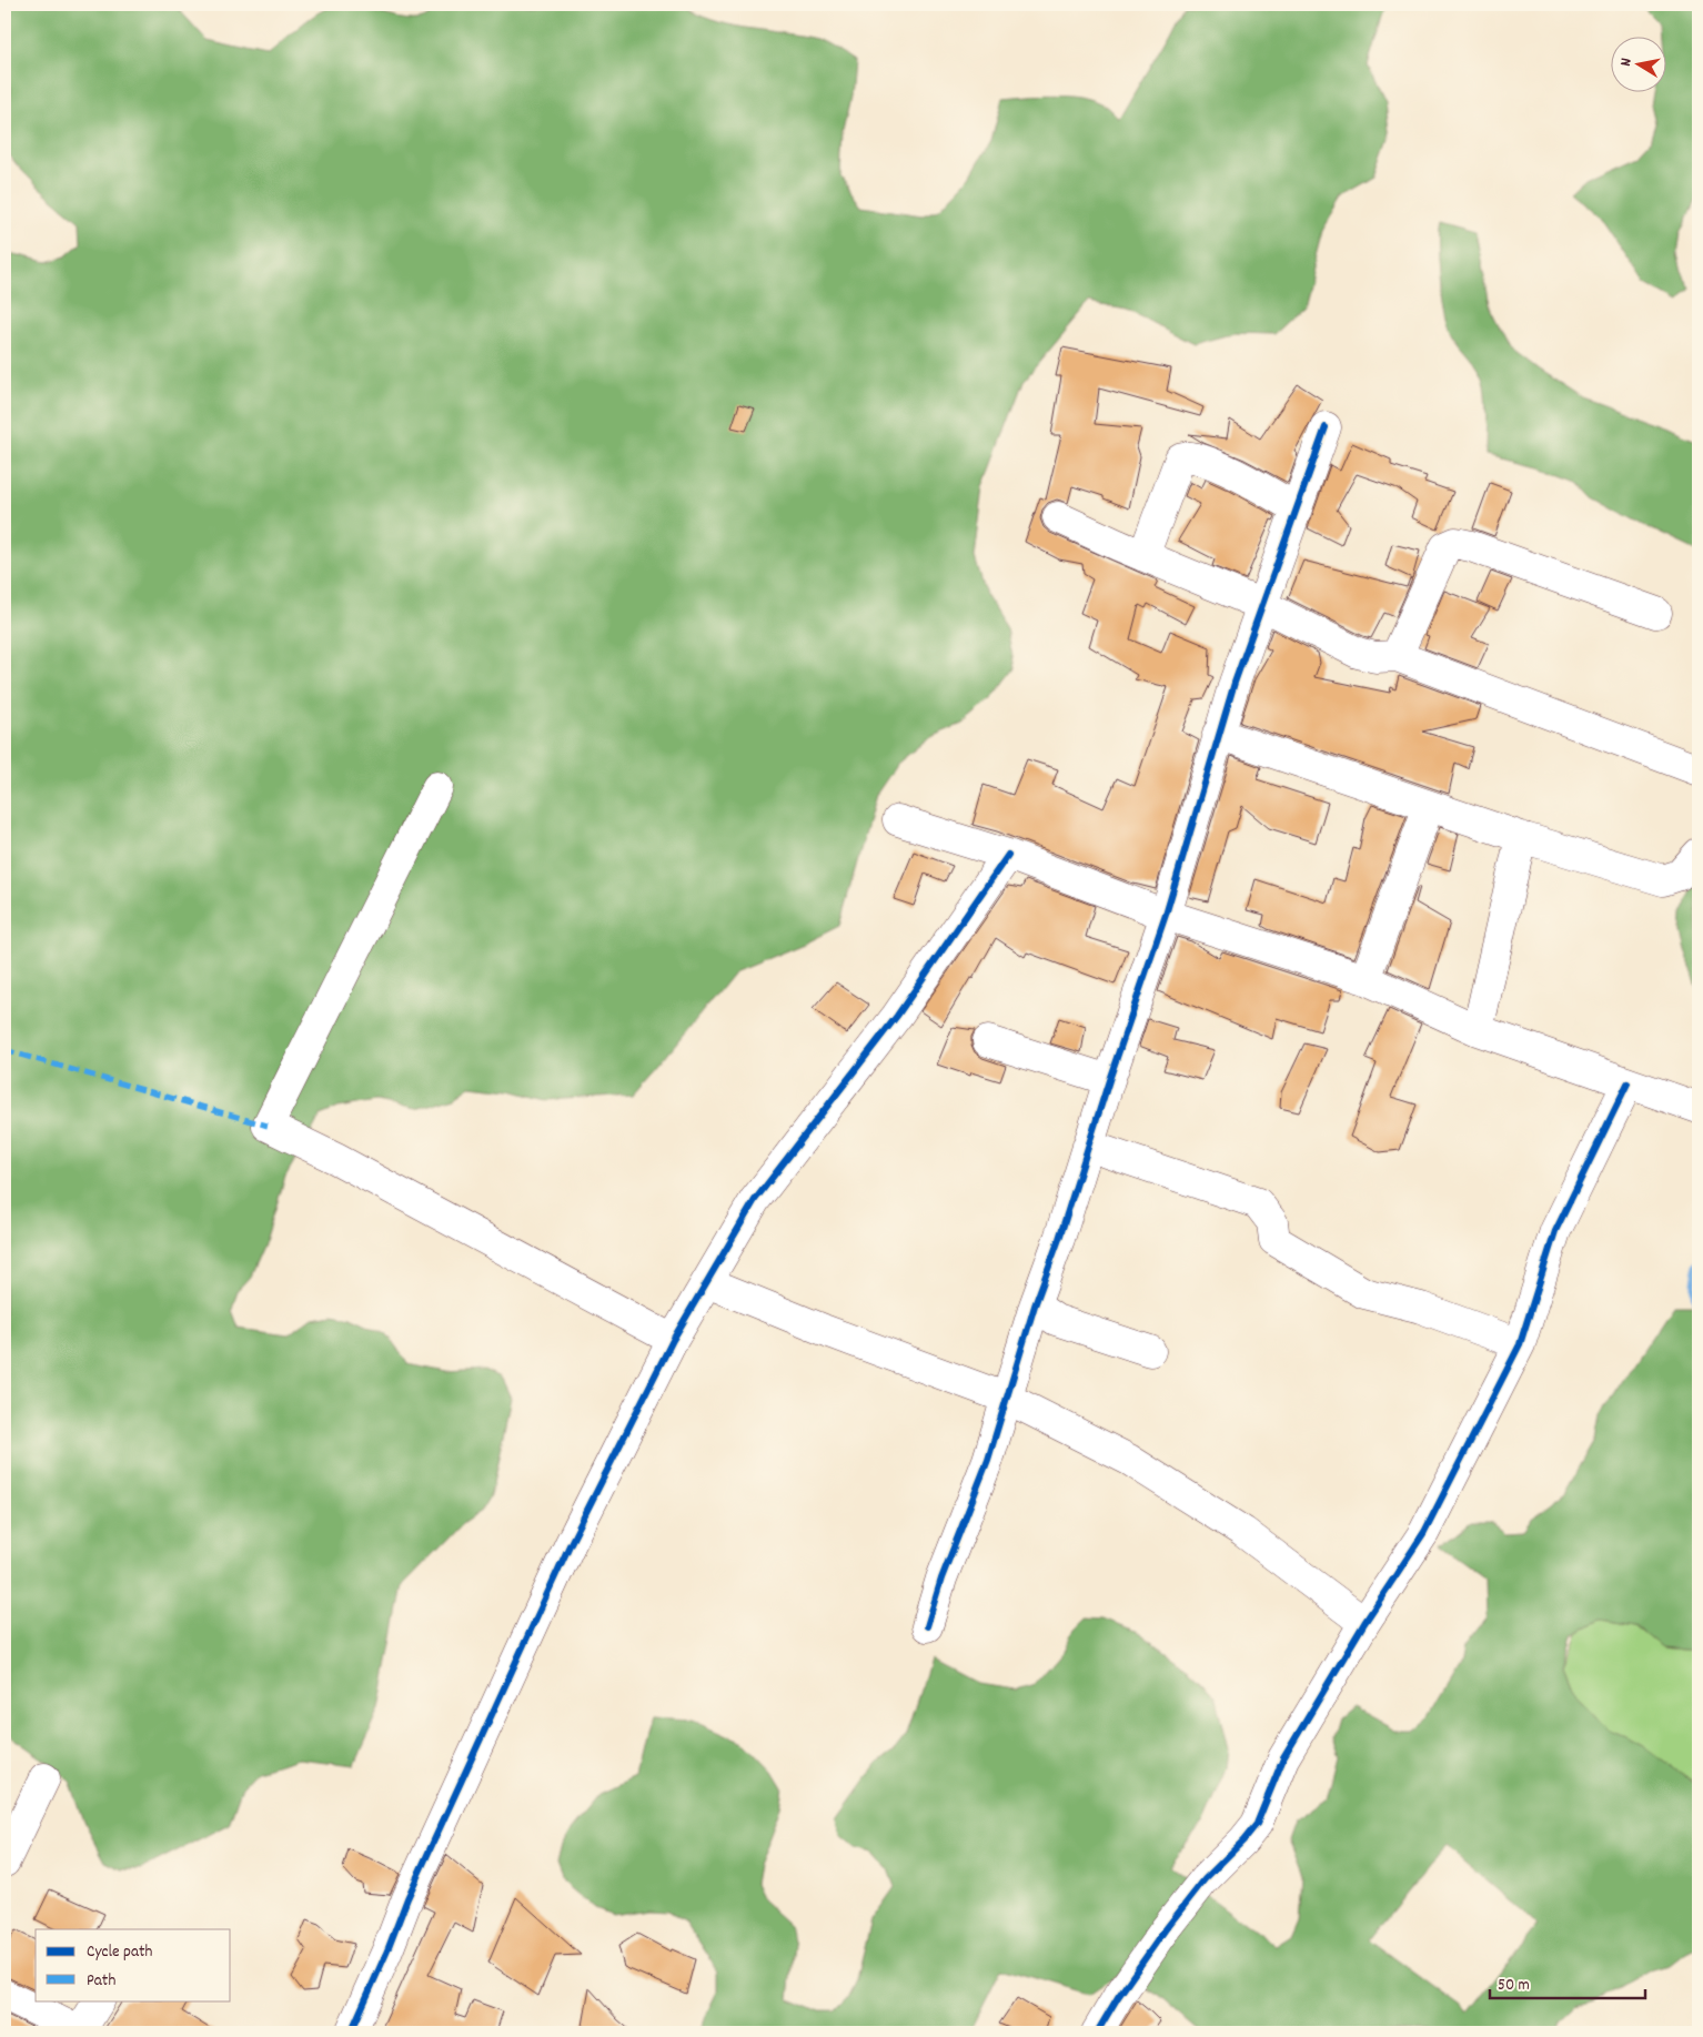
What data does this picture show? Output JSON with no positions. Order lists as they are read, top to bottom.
{
  "legend": ["Cycle path", "Path"],
  "scale_bar": "50 m",
  "north": "left"
}
